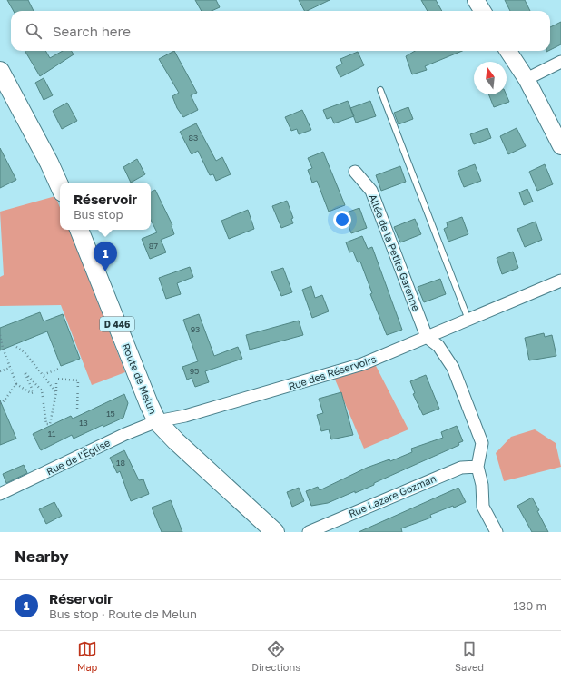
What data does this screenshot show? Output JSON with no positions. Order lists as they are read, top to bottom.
{
  "streets": {
    "main road": ["D 446", "Route de Melun"],
    "street": [
      "Allée de la Petite Garenne",
      "Rue des Réservoirs",
      "Rue de l'Église",
      "Rue Lazare Gozman"
    ]
  },
  "crossings": [
    ["Allée de la Petite Garenne", "Rue des Réservoirs"],
    ["Rue des Réservoirs", "Route de Melun"],
    ["Rue des Réservoirs", "Rue de l'Église"],
    ["Route de Melun", "Rue de l'Église"]
  ],
  "house_numbers": [
    "83",
    "87",
    "93",
    "95",
    "15",
    "13",
    "11",
    "18"
  ],
  "north": "top",
  "page": {
    "search": "Search here",
    "popup": ["Réservoir", "Bus stop"],
    "pins": "1",
    "heading": "Nearby",
    "list": [
      {
        "mark": "1",
        "name": "Réservoir",
        "note": "Bus stop · Route de Melun",
        "value": "130 m"
      }
    ],
    "nav": ["Map", "Directions", "Saved"]
  }
}
